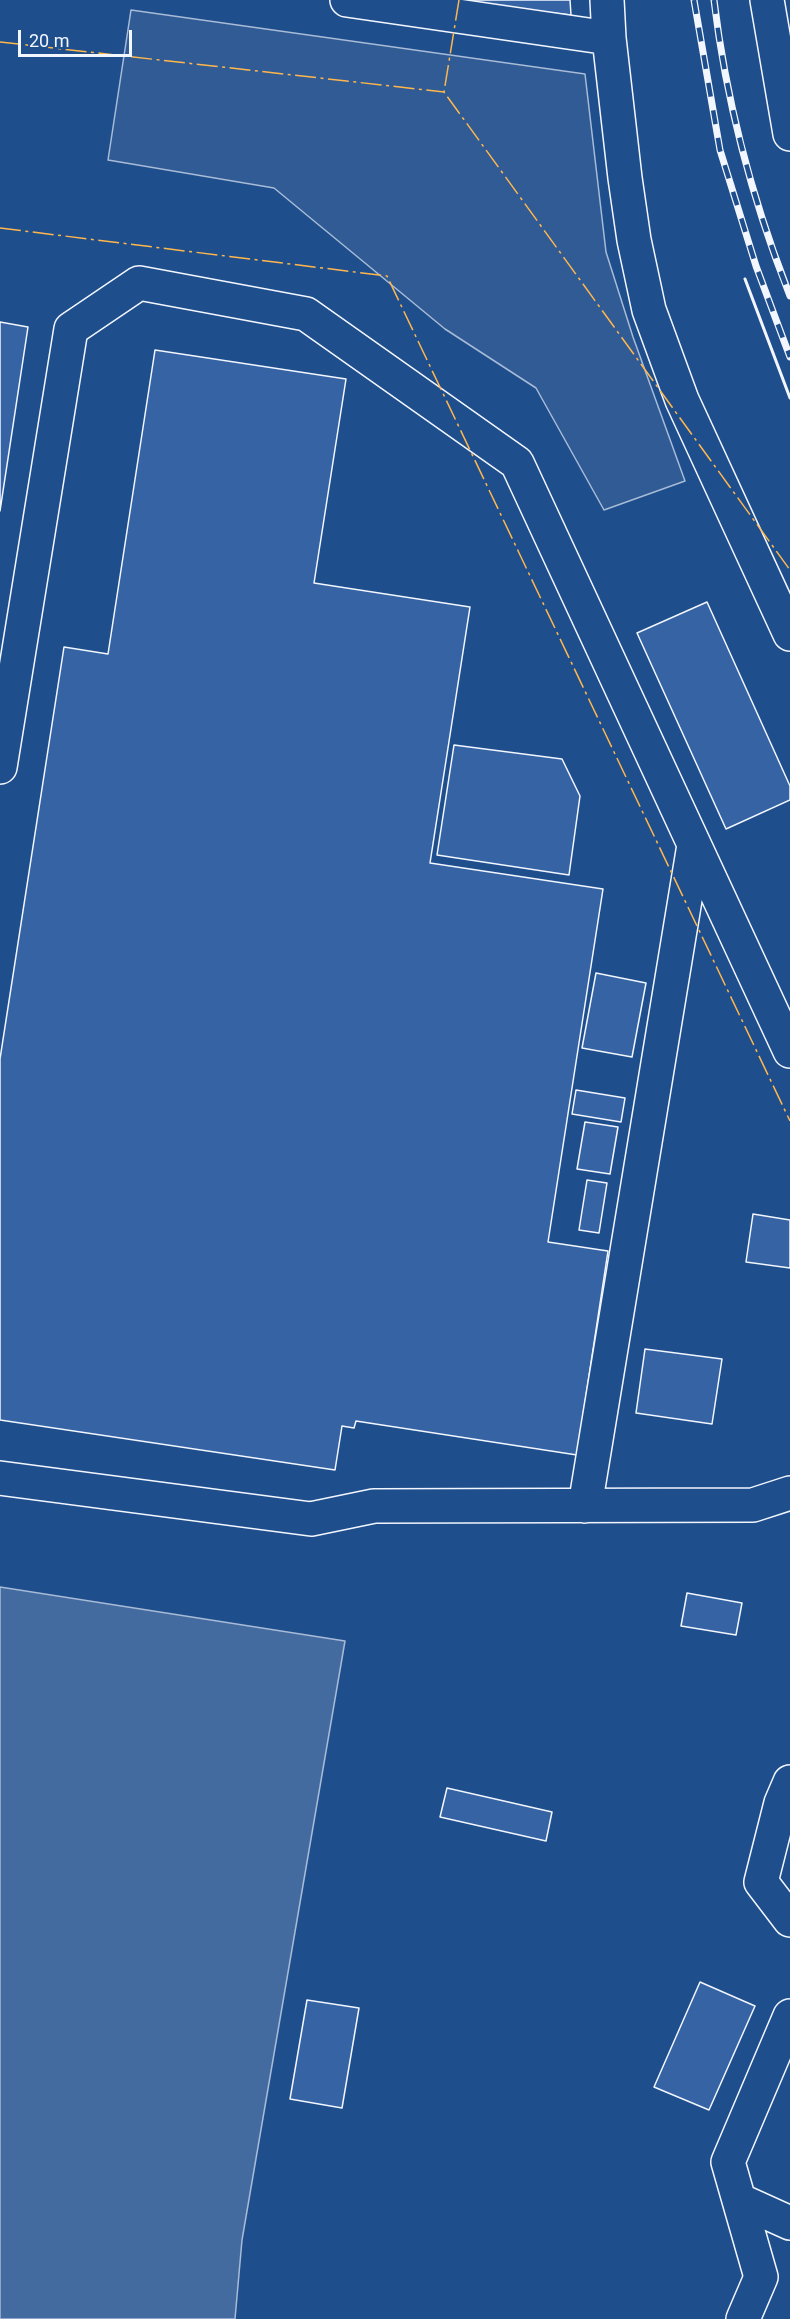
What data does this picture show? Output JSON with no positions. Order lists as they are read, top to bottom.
{
  "scale_bar": "20 m"
}
